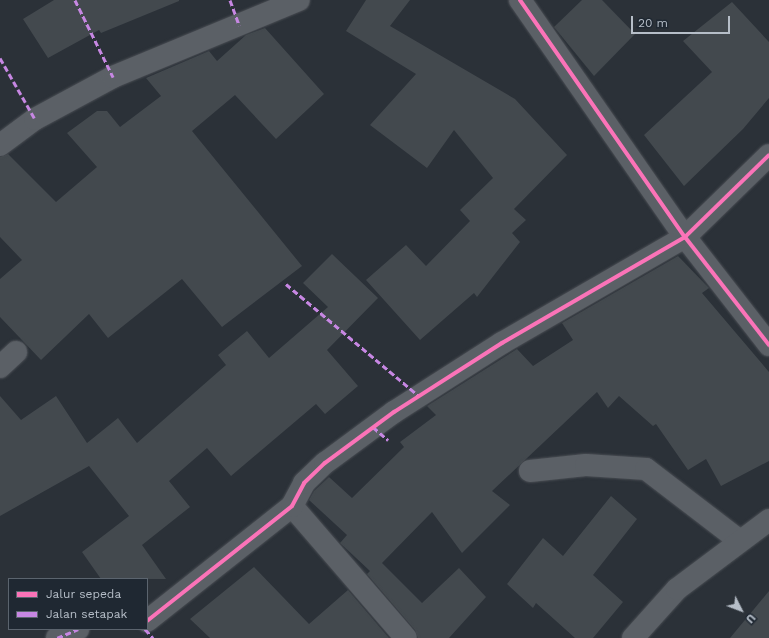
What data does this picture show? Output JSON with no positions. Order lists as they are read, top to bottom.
{
  "legend": ["Jalur sepeda", "Jalan setapak"],
  "scale_bar": "20 m",
  "north": "bottom right"
}
